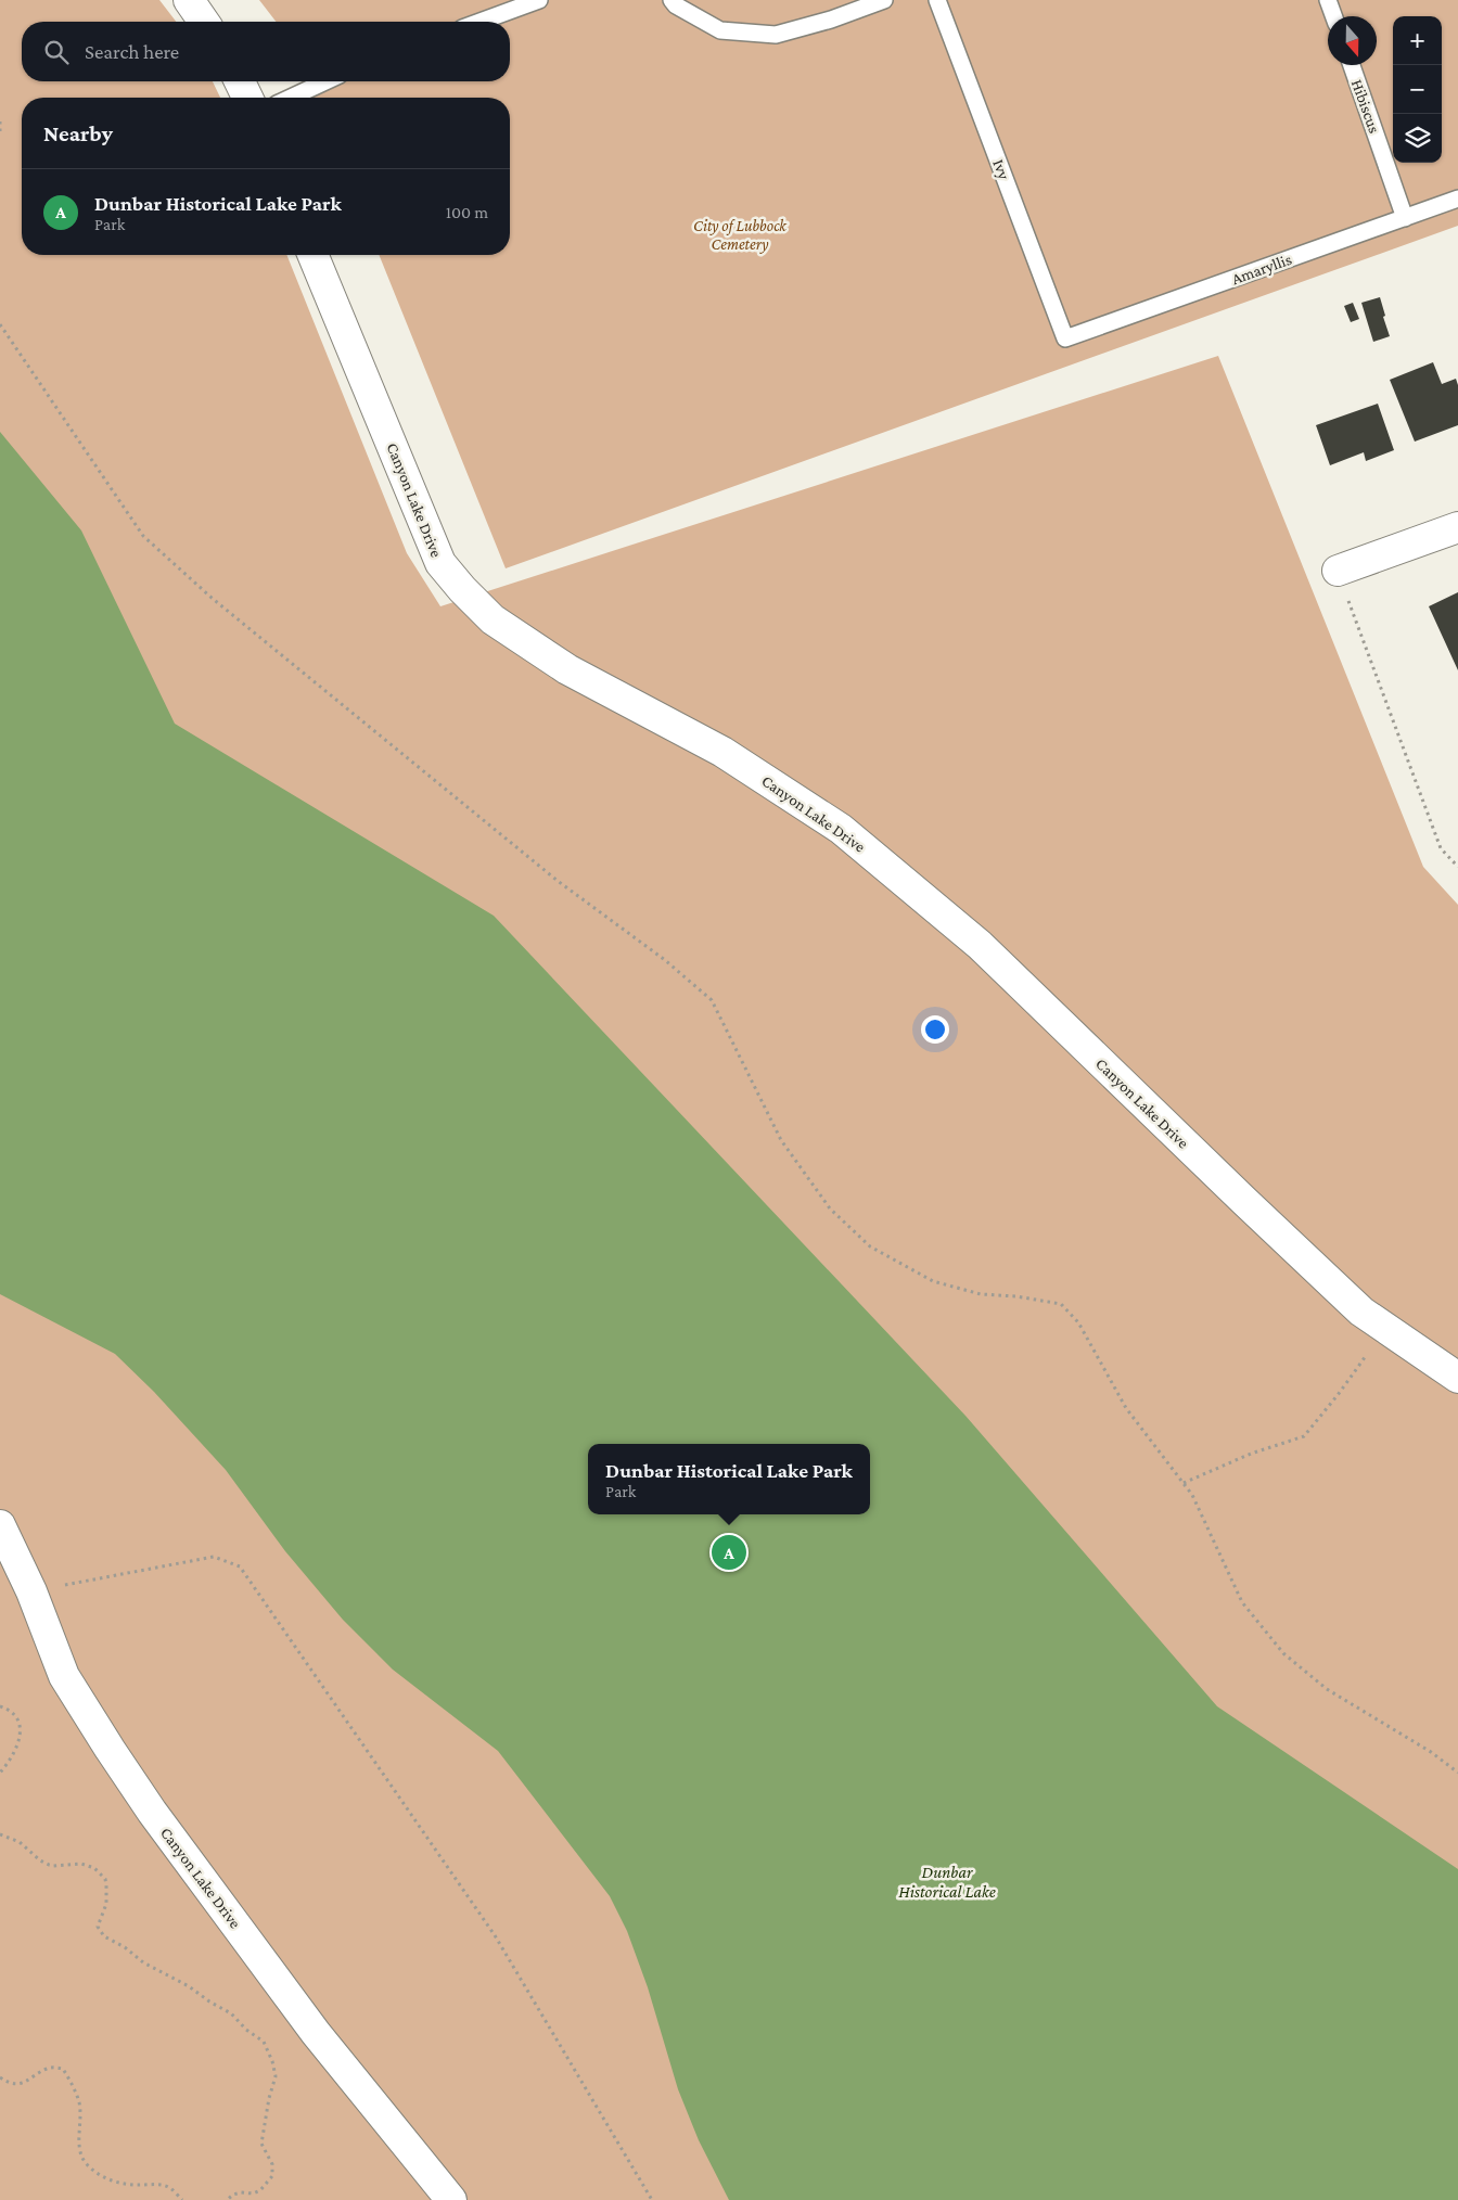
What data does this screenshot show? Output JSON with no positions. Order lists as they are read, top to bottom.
{
  "streets": {
    "street": ["Canyon Lake Drive"],
    "lane": ["Hibiscus", "Ivy", "Amaryllis"]
  },
  "crossings": [
    ["Hibiscus", "Amaryllis"],
    ["Ivy", "Amaryllis"]
  ],
  "water": ["Dunbar Historical Lake"],
  "parks": ["City of Lubbock Cemetery"],
  "north": "bottom",
  "page": {
    "map_buttons": ["+", "−"],
    "search": "Search here",
    "heading": "Nearby",
    "list": [
      {
        "mark": "A",
        "name": "Dunbar Historical Lake Park",
        "note": "Park",
        "value": "100 m"
      }
    ],
    "popup": ["Dunbar Historical Lake Park", "Park"],
    "pins": "A"
  }
}
